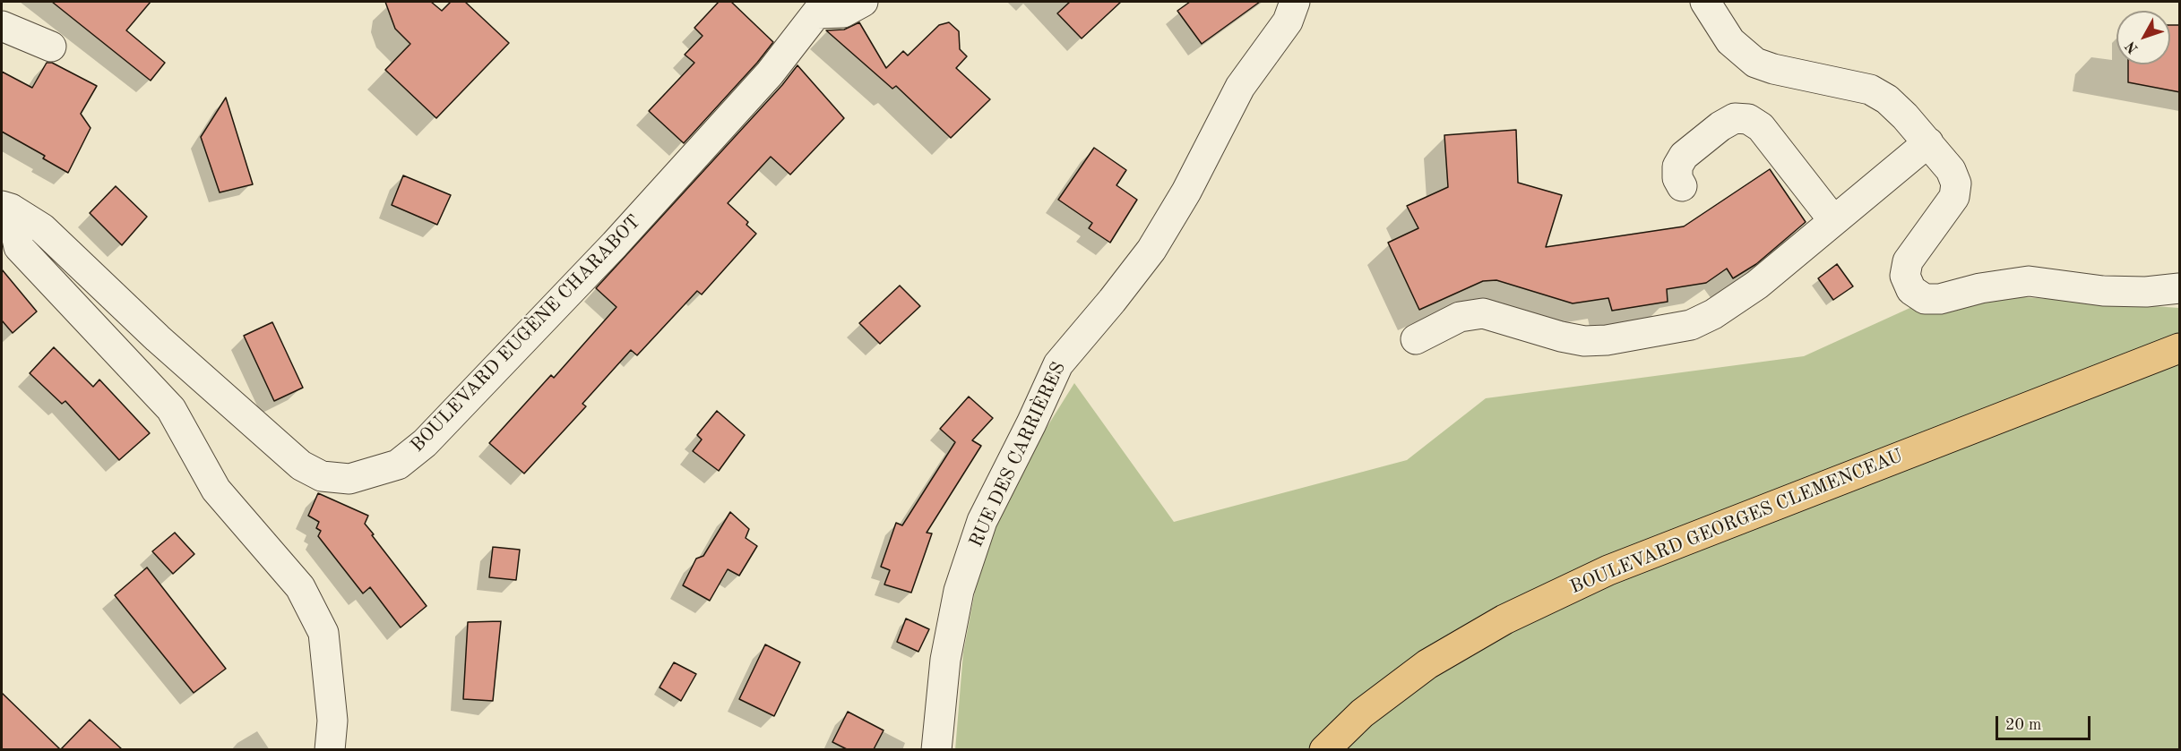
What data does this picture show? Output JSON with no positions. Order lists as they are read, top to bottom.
{
  "streets": {
    "main road": ["BOULEVARD GEORGES CLEMENCEAU"],
    "street": ["BOULEVARD EUGÈNE CHARABOT", "RUE DES CARRIÈRES"]
  },
  "scale_bar": "20 m",
  "north": "bottom left"
}
